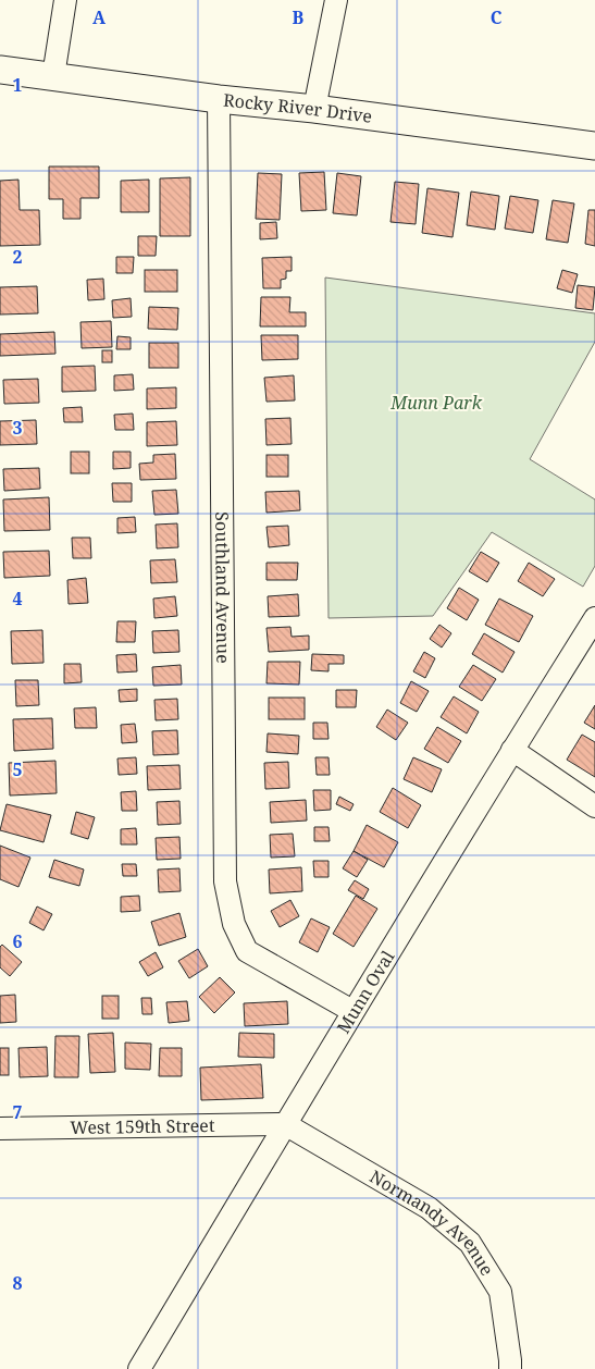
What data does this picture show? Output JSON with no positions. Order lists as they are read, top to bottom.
{
  "streets": {
    "main road": ["Rocky River Drive"],
    "street": [
      "Southland Avenue",
      "Munn Oval",
      "West 159th Street",
      "Normandy Avenue"
    ]
  },
  "crossings": [
    ["Rocky River Drive", "Southland Avenue"],
    ["Southland Avenue", "Munn Oval"],
    ["Munn Oval", "West 159th Street"],
    ["Munn Oval", "Normandy Avenue"],
    ["West 159th Street", "Normandy Avenue"]
  ],
  "parks": ["Munn Park"],
  "grid": {
    "columns": ["A", "B", "C"],
    "rows": [
      "1",
      "2",
      "3",
      "4",
      "5",
      "6",
      "7",
      "8"
    ]
  }
}
